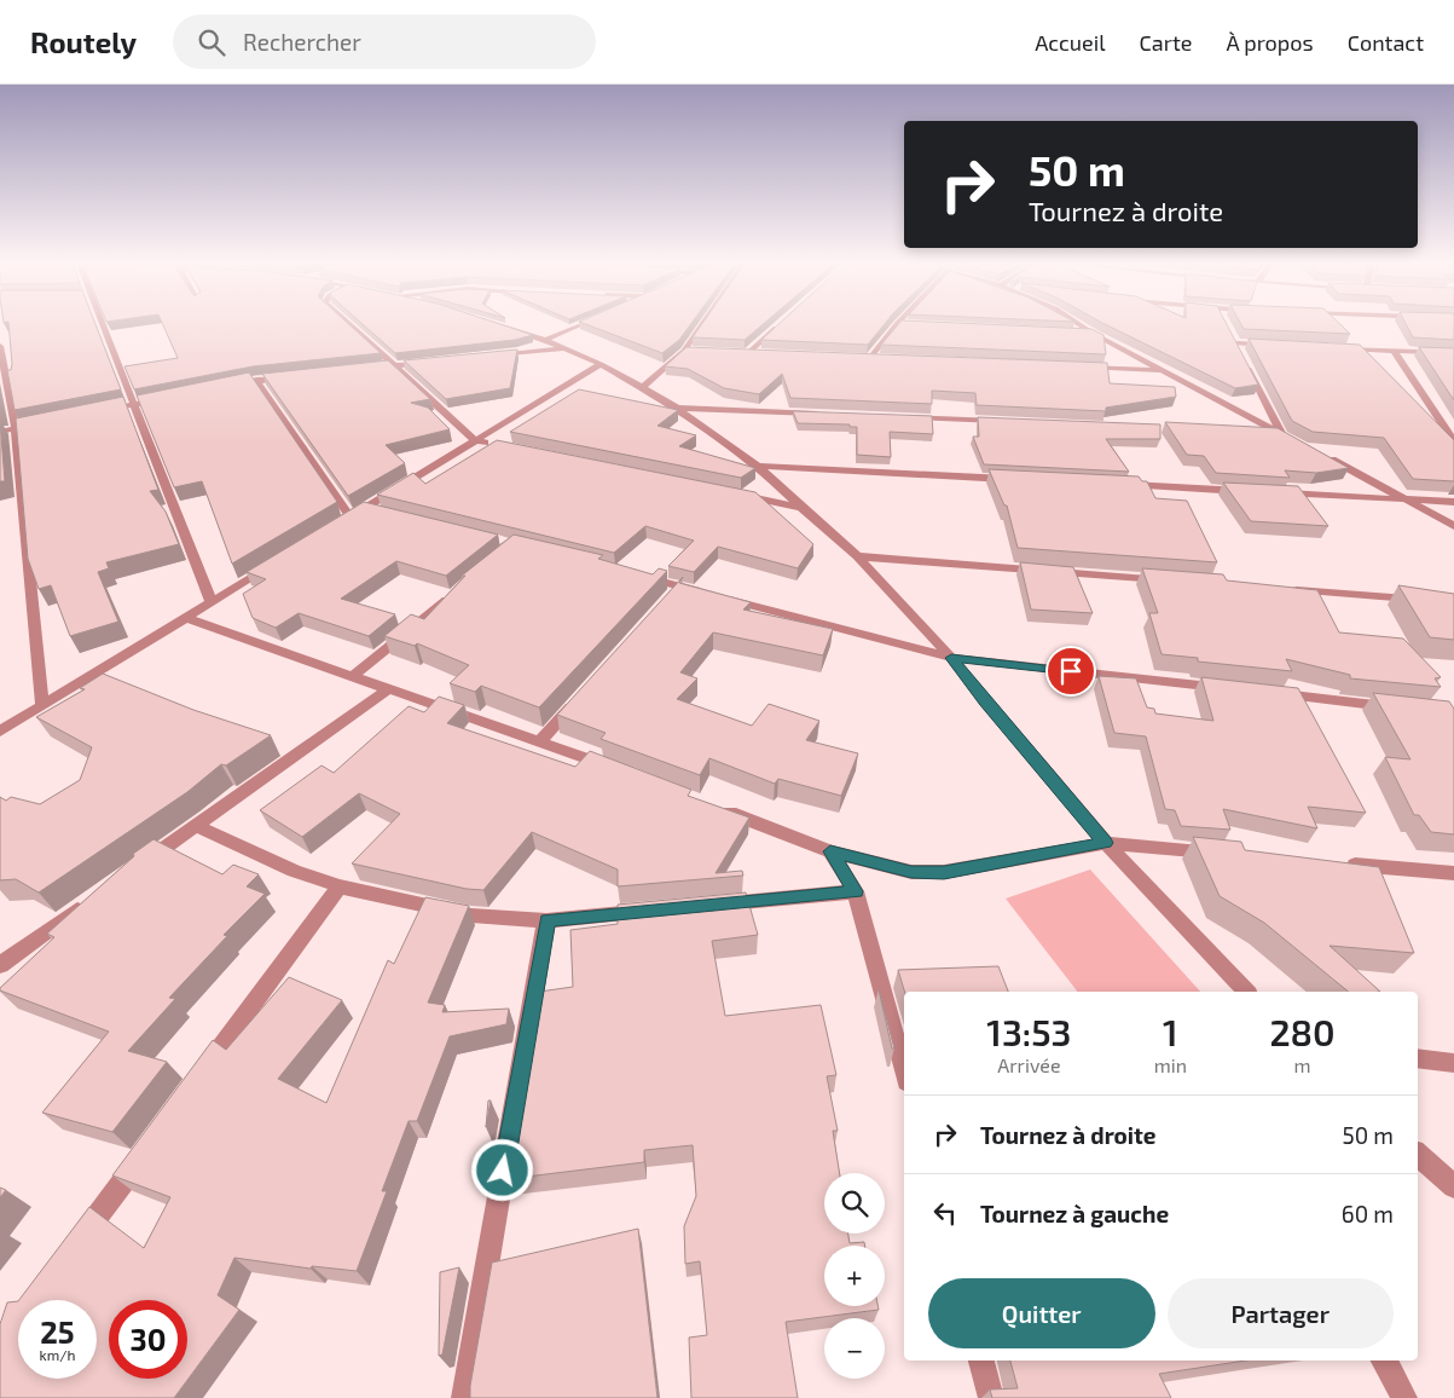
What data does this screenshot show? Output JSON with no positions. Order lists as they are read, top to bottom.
{
  "page": {
    "header": "Routely",
    "search": "Rechercher",
    "nav": [
      "Accueil",
      "Carte",
      "À propos",
      "Contact"
    ],
    "turn": ["50 m", "Tournez à droite"],
    "eta": [
      "13:53",
      "Arrivée",
      "1",
      "min",
      "280",
      "m"
    ],
    "list": [
      {
        "name": "Tournez à droite",
        "value": "50 m"
      },
      {
        "name": "Tournez à gauche",
        "value": "60 m"
      }
    ],
    "map_buttons": ["+", "−"],
    "buttons": ["Quitter", "Partager"],
    "speed": "25 km/h",
    "limit": "30"
  }
}
